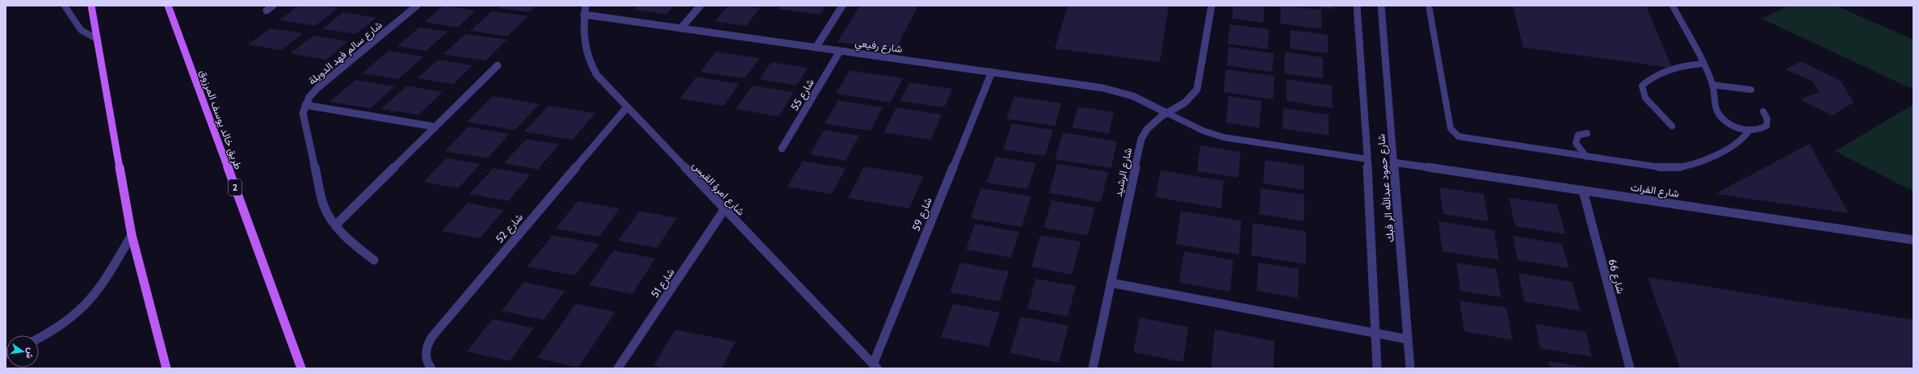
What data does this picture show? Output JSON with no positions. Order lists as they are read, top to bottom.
{
  "streets": {
    "main road": ["طريق خالد يوسف المرزوق", "2"],
    "street": [
      "شارع رفيعي",
      "شارع سالم فهد الدويلة",
      "شارع 55",
      "شارع الرشيد",
      "شارع امرؤ القيس",
      "شارع حمود عبدالله الر فبك",
      "شارع الفرات",
      "شارع 59",
      "شارع 52",
      "شارع 66",
      "شارع 51"
    ]
  },
  "crossings": [
    ["شارع رفيعي", "شارع 55"],
    ["شارع رفيعي", "شارع الرشيد"],
    ["شارع رفيعي", "شارع امرؤ القيس"],
    ["شارع رفيعي", "شارع 59"],
    ["شارع امرؤ القيس", "شارع 59"],
    ["شارع امرؤ القيس", "شارع 52"],
    ["شارع امرؤ القيس", "شارع 51"],
    ["شارع حمود عبدالله الر فبك", "شارع الفرات"],
    ["شارع الفرات", "شارع 66"]
  ],
  "north": "right"
}
